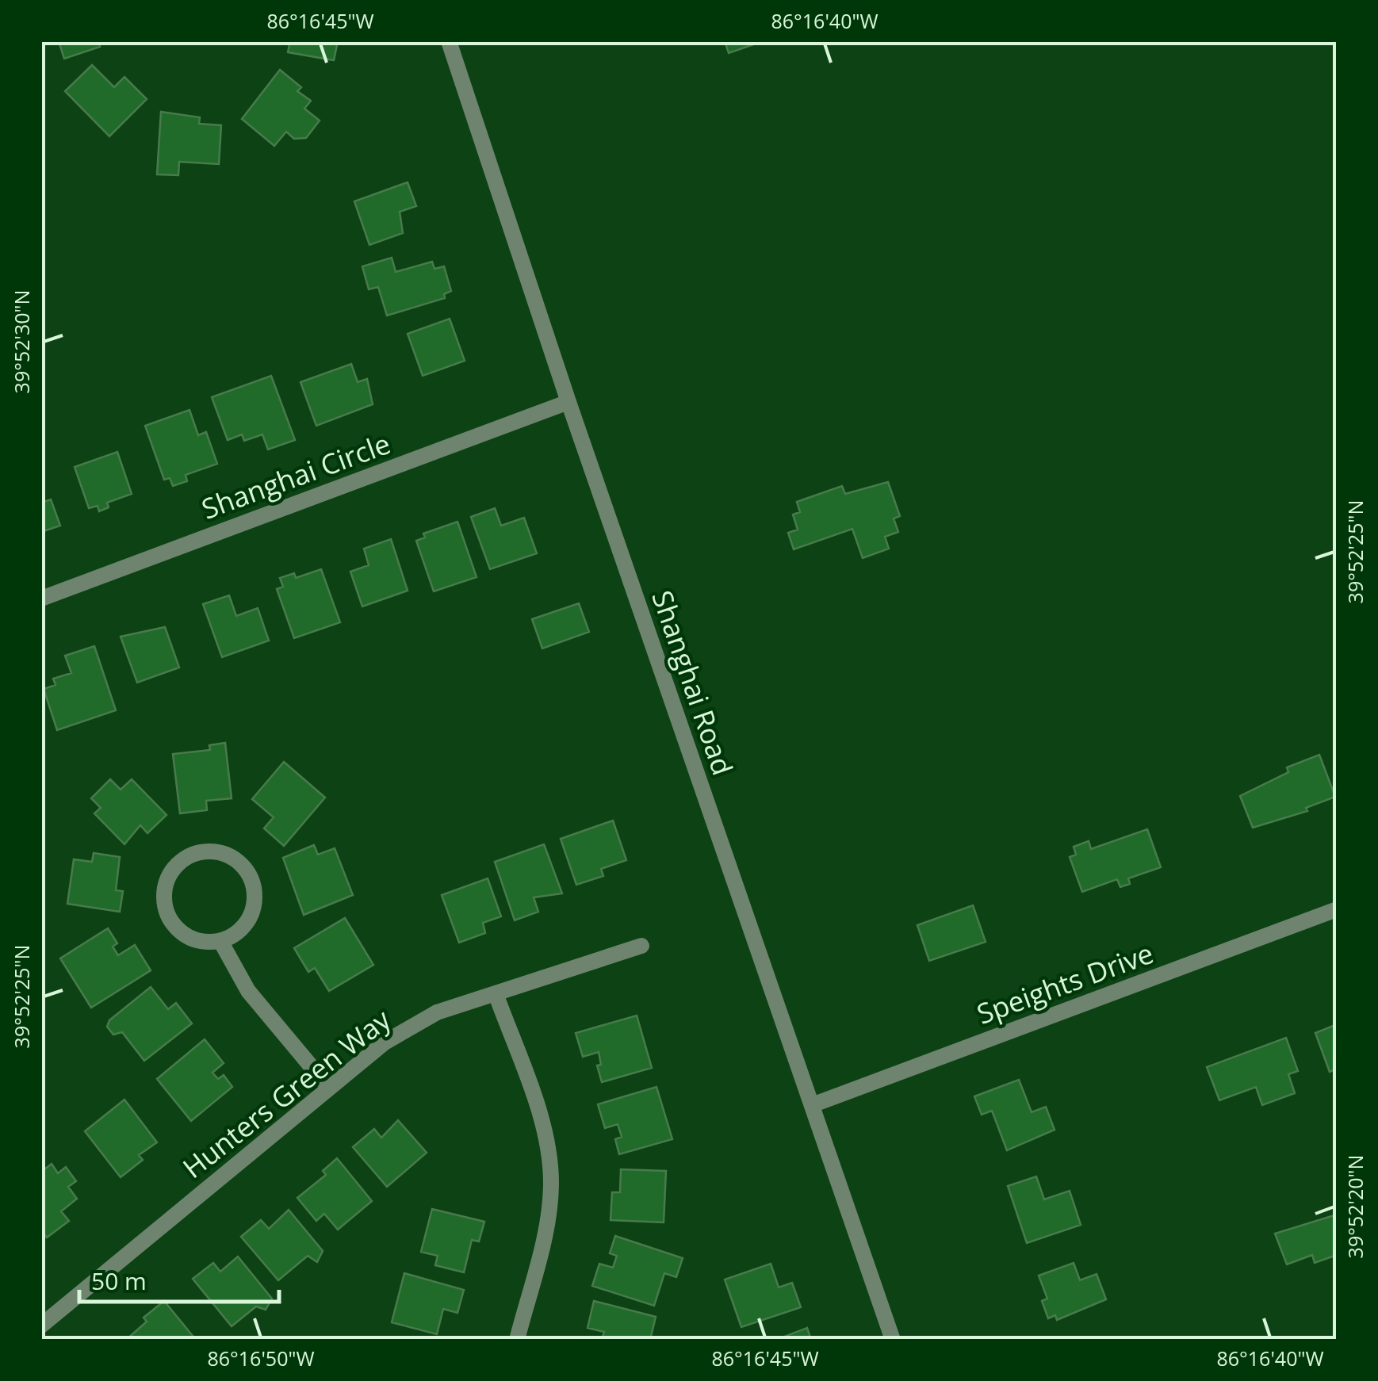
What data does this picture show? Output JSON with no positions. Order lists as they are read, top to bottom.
{
  "streets": {
    "street": [
      "Shanghai Circle",
      "Shanghai Road",
      "Speights Drive",
      "Hunters Green Way"
    ]
  },
  "crossings": [
    ["Shanghai Circle", "Shanghai Road"],
    ["Shanghai Road", "Speights Drive"]
  ],
  "scale_bar": "50 m",
  "coordinates": [
    "86°16'45\"W",
    "86°16'40\"W",
    "39°52'30\"N",
    "39°52'25\"N",
    "39°52'20\"N",
    "86°16'50\"W"
  ]
}
